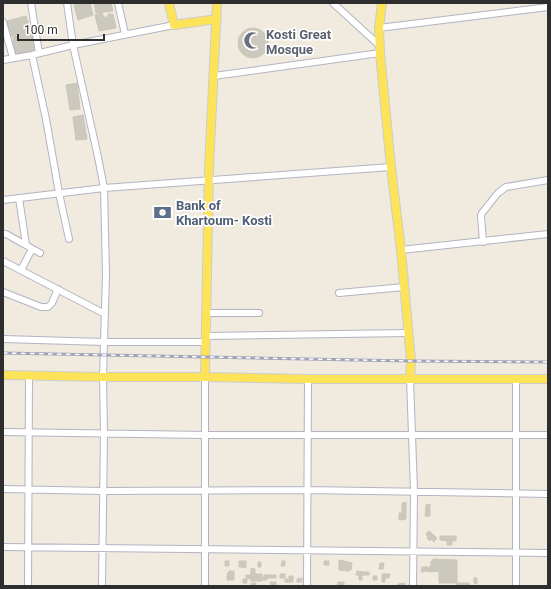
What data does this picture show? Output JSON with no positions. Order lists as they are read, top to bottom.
{
  "places": {
    "mosque": ["Kosti Great Mosque"],
    "bank": ["Bank of Khartoum- Kosti"]
  },
  "scale_bar": "100 m"
}
